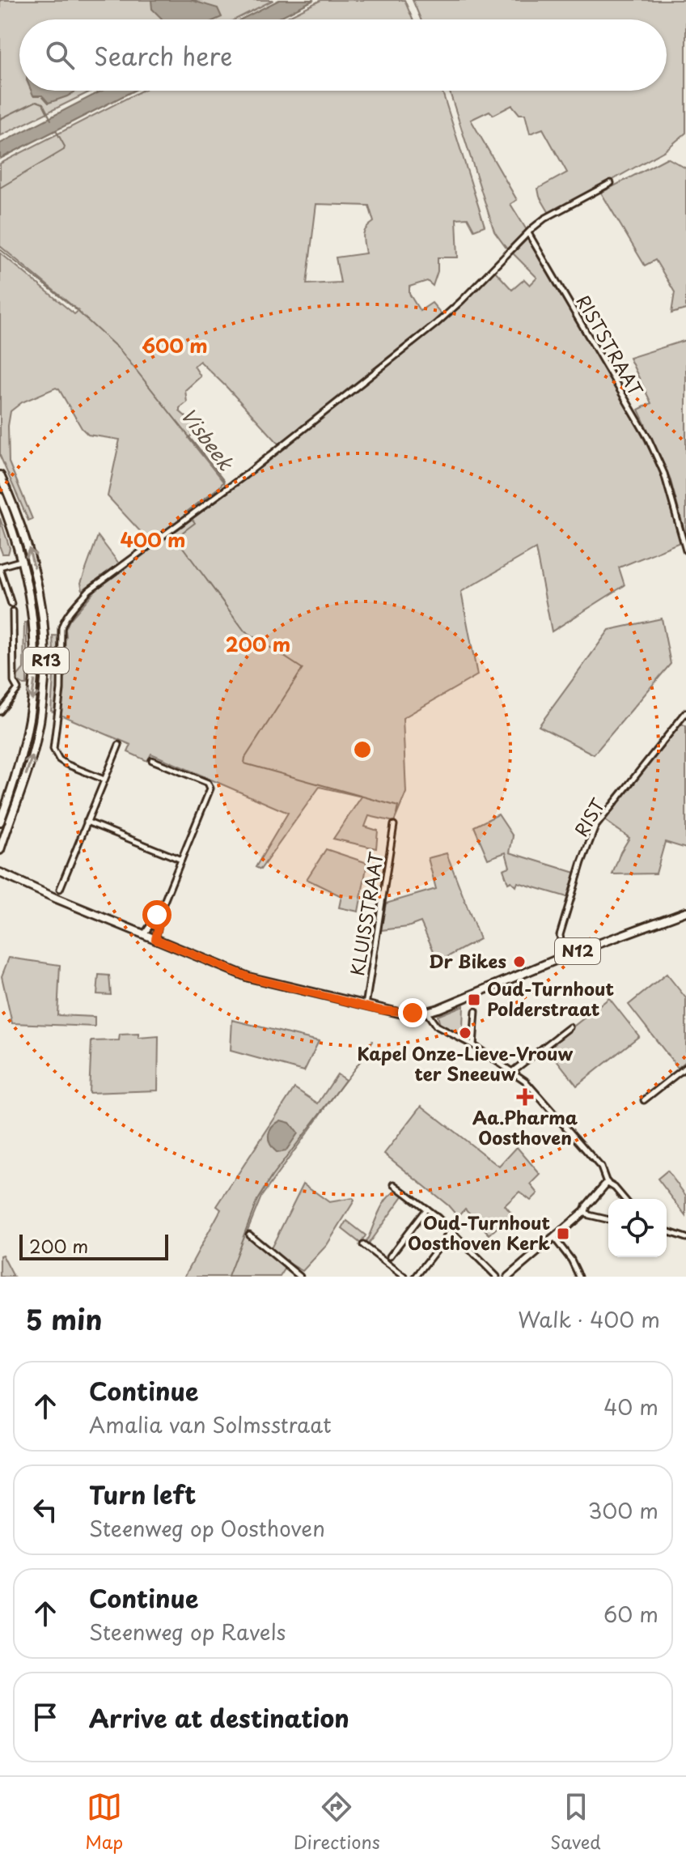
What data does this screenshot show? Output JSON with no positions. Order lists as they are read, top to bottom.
{
  "streets": {
    "main road": ["R13", "N12"],
    "street": ["RISTSTRAAT", "RIST", "KLUISSTRAAT"]
  },
  "crossings": [
    ["RIST", "N12"],
    ["KLUISSTRAAT", "N12"]
  ],
  "water": ["Visbeek"],
  "places": {
    "other": ["Dr Bikes", "Kapel Onze-Lieve-Vrouw ter Sneeuw"],
    "transit": ["Oud-Turnhout Polderstraat", "Oud-Turnhout Oosthoven Kerk"],
    "health": ["Aa.Pharma Oosthoven"]
  },
  "scale_bar": "200 m",
  "page": {
    "search": "Search here",
    "scale": "200 m",
    "heading": ["5 min", "Walk · 400 m"],
    "list": [
      ["Continue", "Amalia van Solmsstraat", "40 m"],
      ["Turn left", "Steenweg op Oosthoven", "300 m"],
      ["Continue", "Steenweg op Ravels", "60 m"],
      "Arrive at destination"
    ],
    "nav": ["Map", "Directions", "Saved"]
  },
  "rings": ["600 m", "400 m", "200 m"]
}
